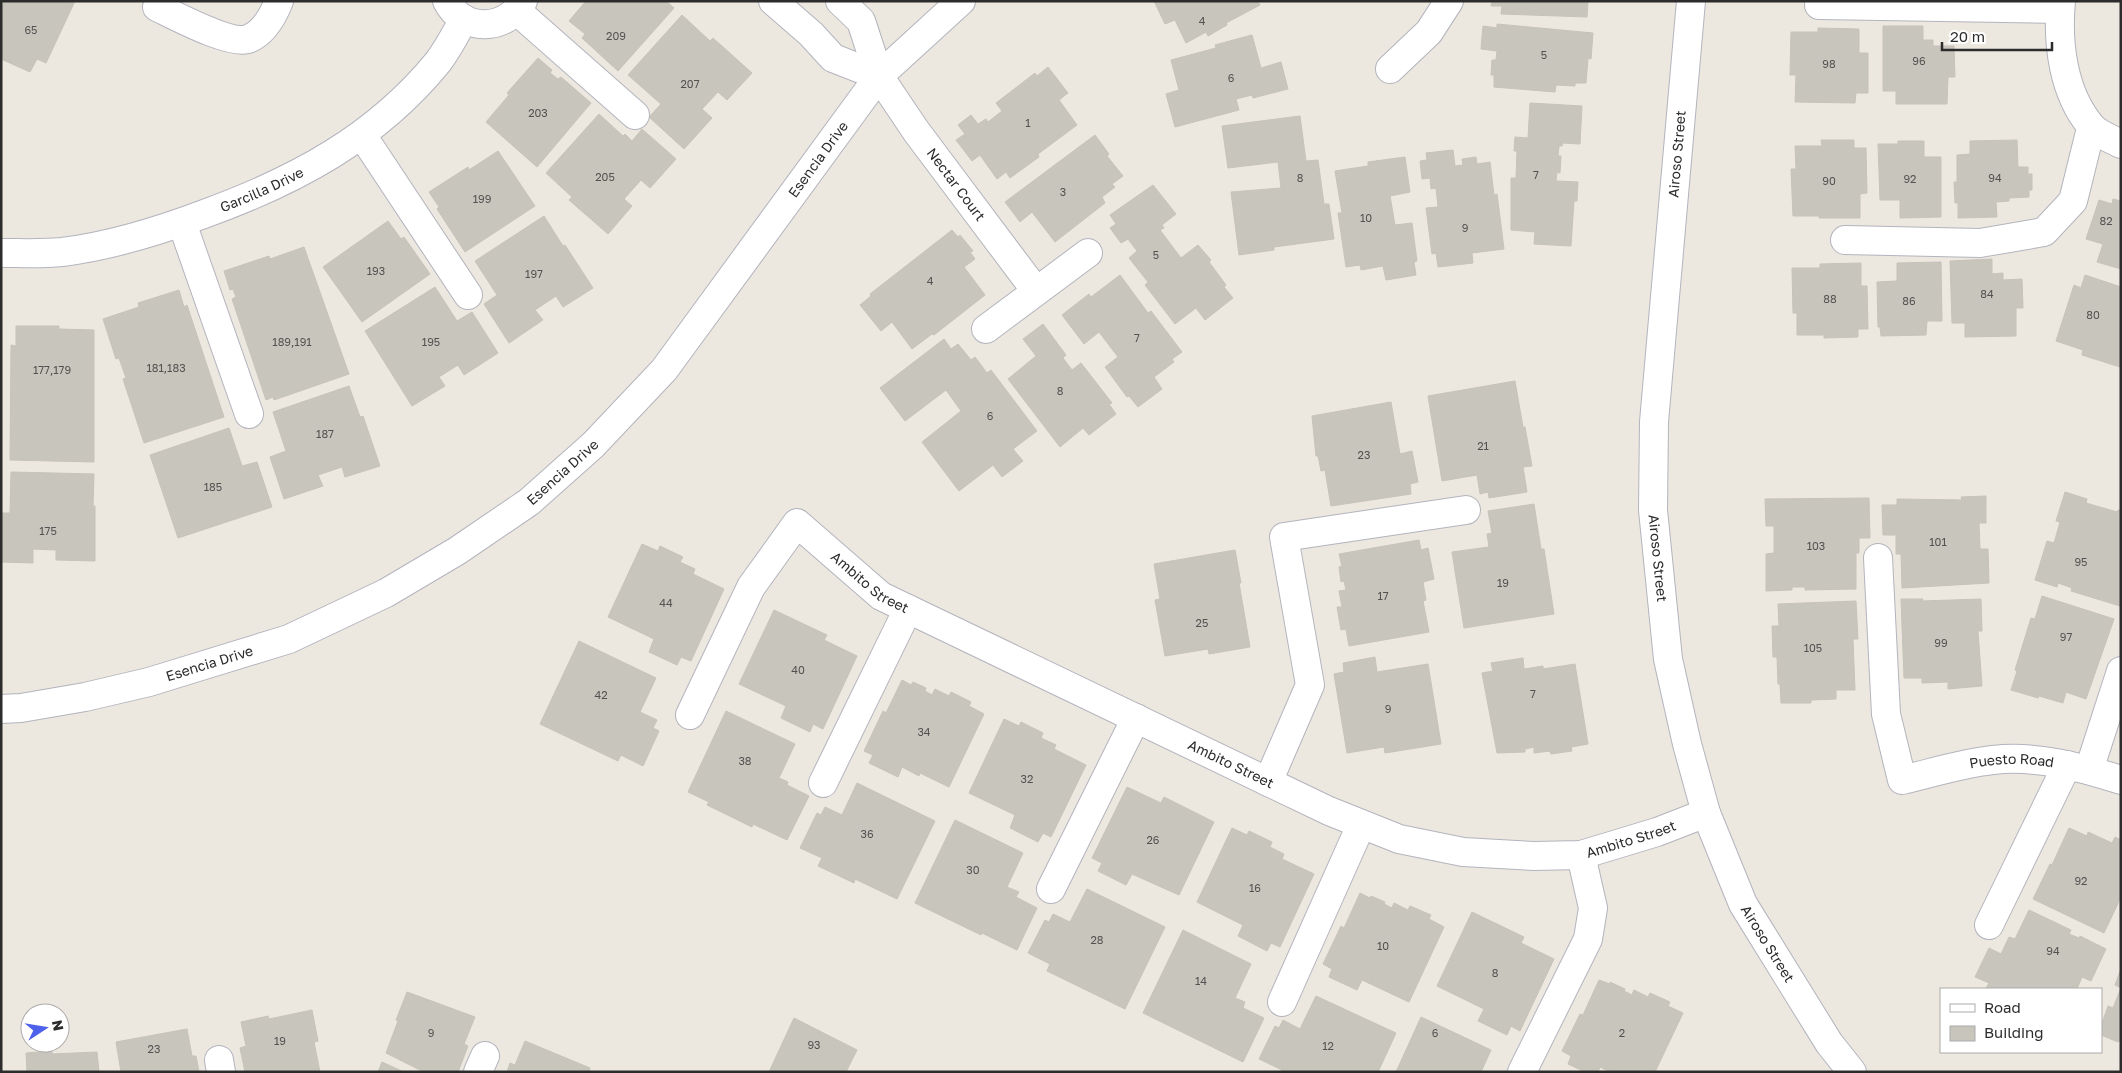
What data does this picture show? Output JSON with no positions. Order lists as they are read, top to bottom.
{
  "streets": {
    "street": [
      "Airoso Street",
      "Esencia Drive",
      "Nectar Court",
      "Garcilla Drive",
      "Ambito Street",
      "Puesto Road"
    ]
  },
  "crossings": [
    ["Airoso Street", "Ambito Street"],
    ["Esencia Drive", "Nectar Court"]
  ],
  "house_numbers": [
    "4",
    "65",
    "209",
    "5",
    "96",
    "98",
    "6",
    "207",
    "203",
    "1",
    "7",
    "205",
    "8",
    "94",
    "92",
    "90",
    "3",
    "199",
    "10",
    "82",
    "9",
    "5",
    "193",
    "197",
    "4",
    "84",
    "88",
    "86",
    "80",
    "7",
    "189,191",
    "195",
    "181,183",
    "177,179",
    "8",
    "6",
    "187",
    "21",
    "23",
    "185",
    "175",
    "101",
    "103",
    "95",
    "19",
    "17",
    "44",
    "25",
    "97",
    "99",
    "105",
    "40",
    "7",
    "42",
    "9",
    "34",
    "38",
    "32",
    "36",
    "26",
    "30",
    "92",
    "16",
    "28",
    "10",
    "94",
    "8",
    "14",
    "9",
    "6",
    "2",
    "19",
    "93",
    "12",
    "23"
  ],
  "legend": ["Road", "Building"],
  "scale_bar": "20 m",
  "north": "right"
}
